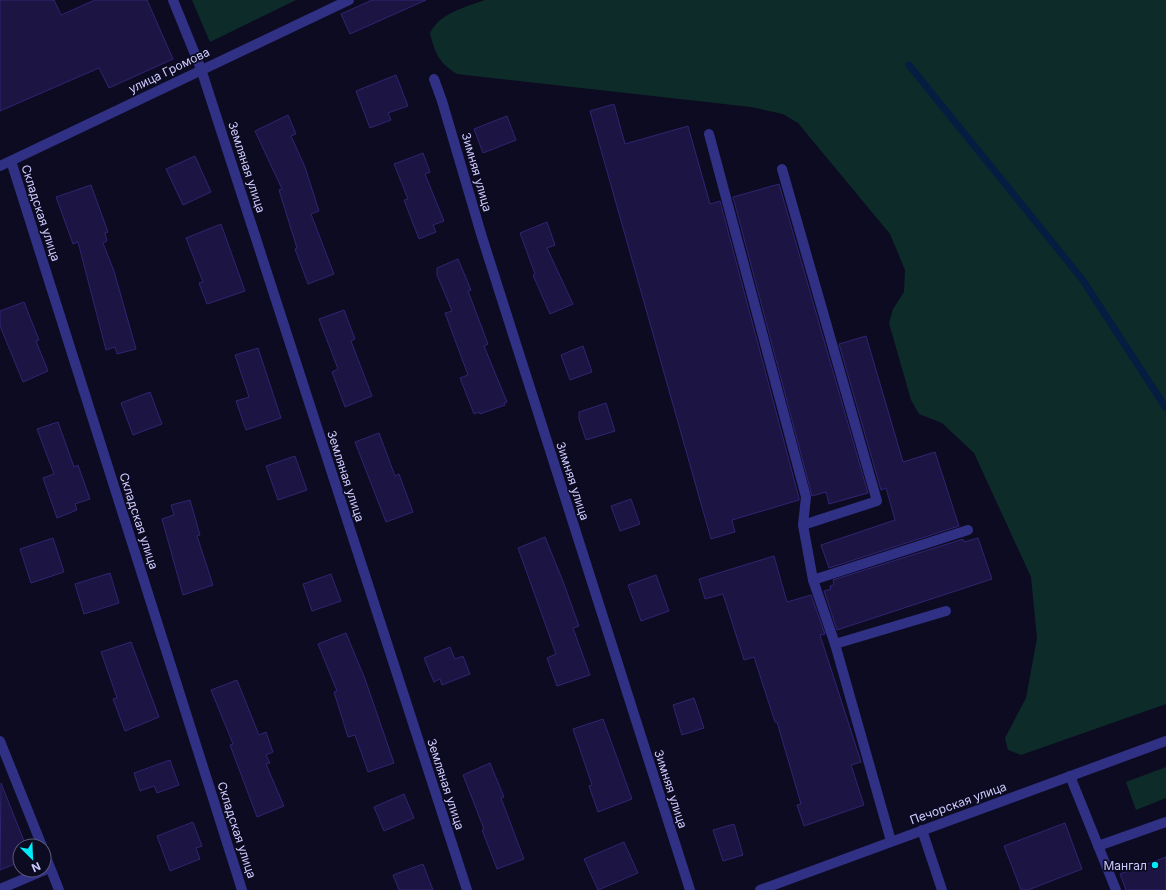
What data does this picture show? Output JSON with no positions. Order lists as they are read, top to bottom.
{
  "streets": {
    "street": [
      "улица Громова",
      "Земляная улица",
      "Зимняя улица",
      "Складская улица",
      "Печорская улица"
    ]
  },
  "crossings": [
    ["улица Громова", "Земляная улица"],
    ["улица Громова", "Складская улица"]
  ],
  "places": ["Мангал"],
  "north": "bottom right"
}
